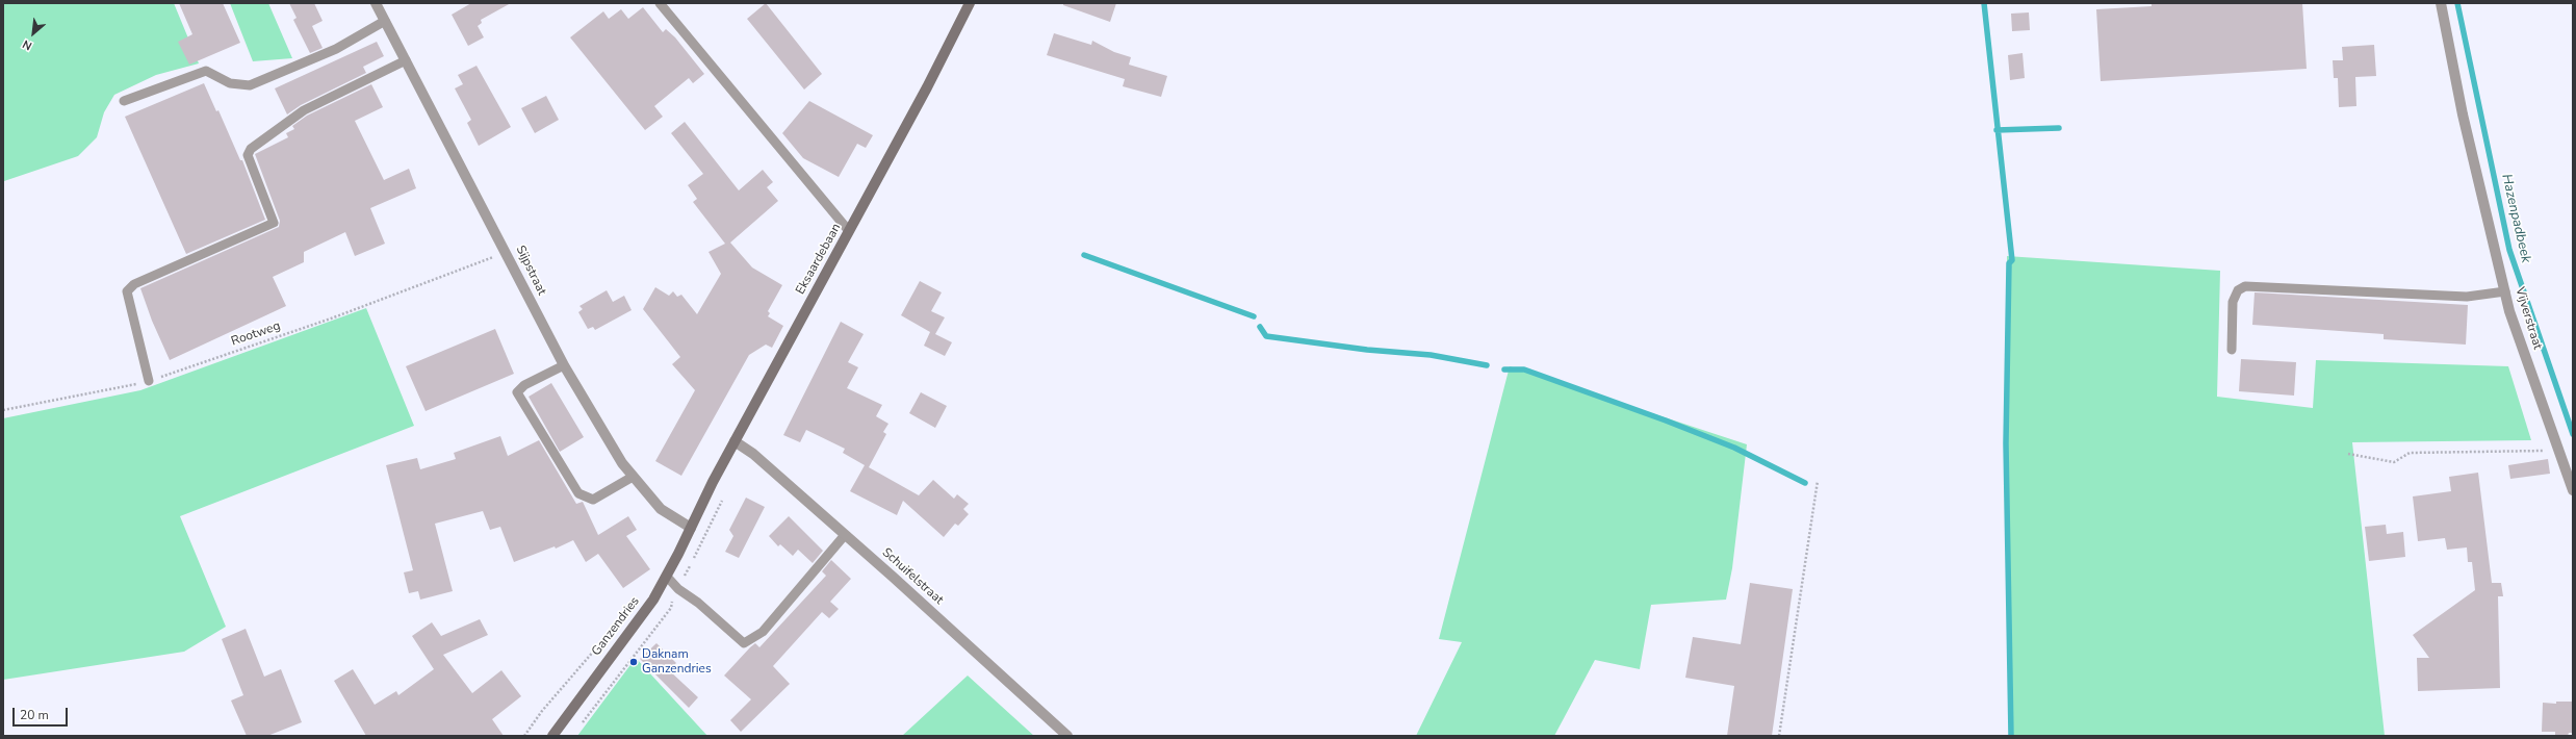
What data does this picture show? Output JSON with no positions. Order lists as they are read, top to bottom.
{
  "streets": {
    "main road": ["Eksaardebaan", "Ganzendries"],
    "street": ["Sijpstraat", "Vijverstraat", "Schuifelstraat"],
    "path": ["Rootweg"]
  },
  "crossings": [
    ["Eksaardebaan", "Sijpstraat"],
    ["Eksaardebaan", "Schuifelstraat"],
    ["Eksaardebaan", "Ganzendries"],
    ["Sijpstraat", "Rootweg"],
    ["Sijpstraat", "Ganzendries"]
  ],
  "water": ["Hazenpadbeek"],
  "places": ["Daknam Ganzendries"],
  "scale_bar": "20 m",
  "north": "bottom left"
}
